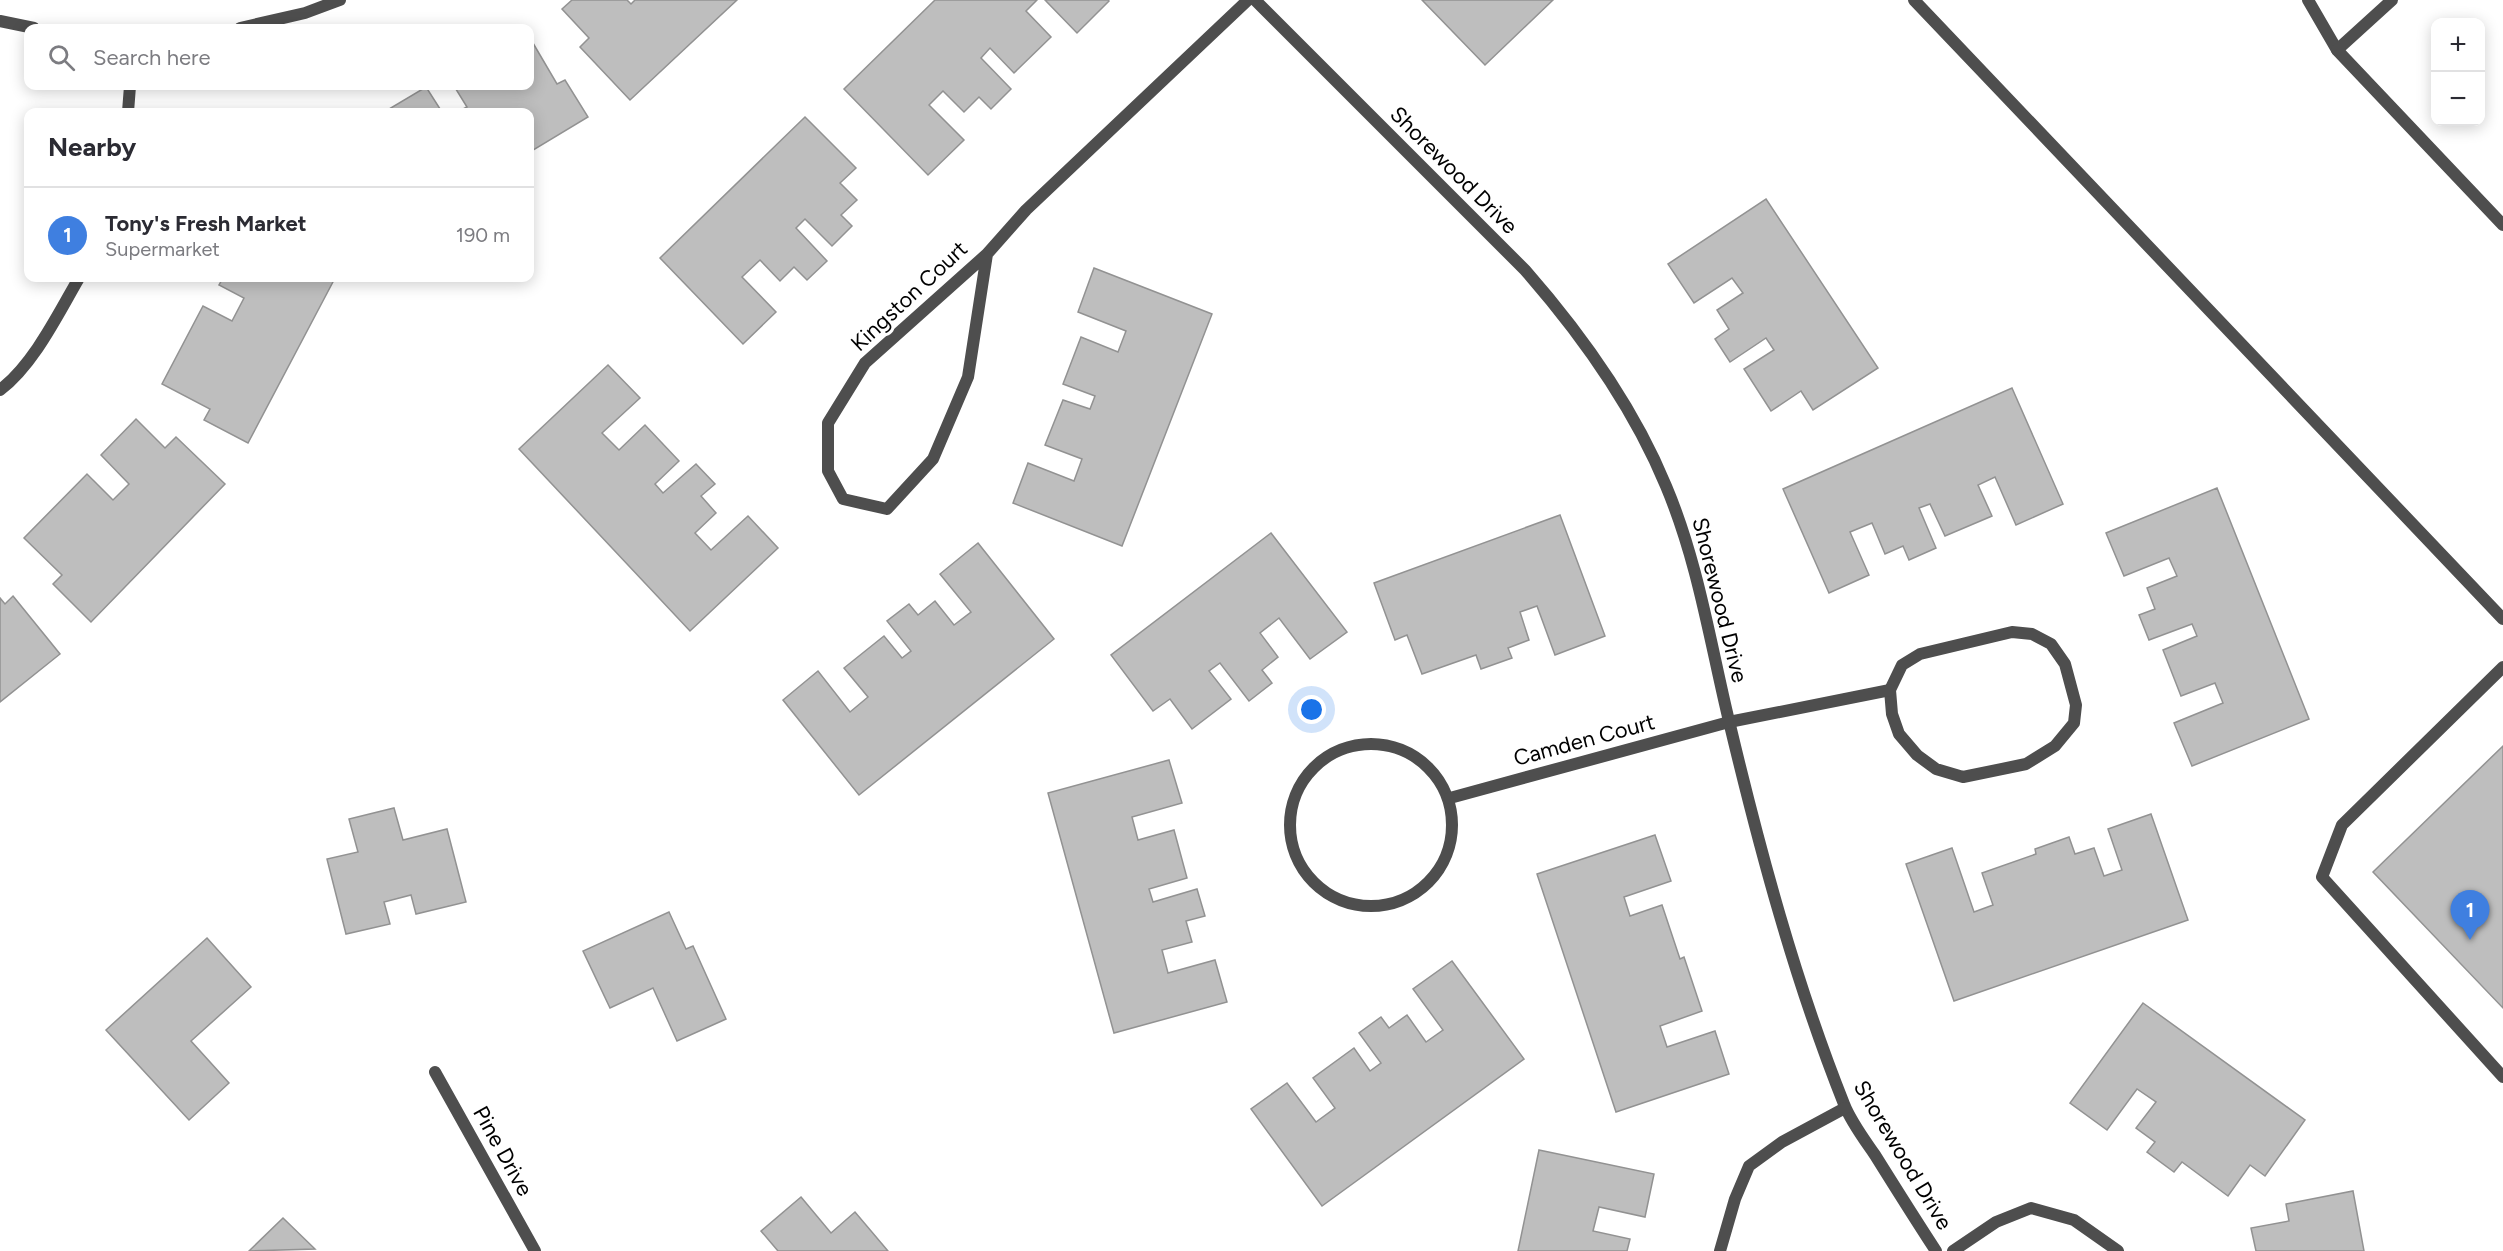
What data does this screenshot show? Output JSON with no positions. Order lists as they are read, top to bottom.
{
  "streets": {
    "street": [
      "Shorewood Drive",
      "Kingston Court",
      "Camden Court",
      "Pine Drive"
    ]
  },
  "crossings": [
    ["Shorewood Drive", "Camden Court"]
  ],
  "page": {
    "map_buttons": ["+", "−"],
    "search": "Search here",
    "heading": "Nearby",
    "list": [
      {
        "mark": "1",
        "name": "Tony's Fresh Market",
        "note": "Supermarket",
        "value": "190 m"
      }
    ],
    "pins": "1"
  }
}
